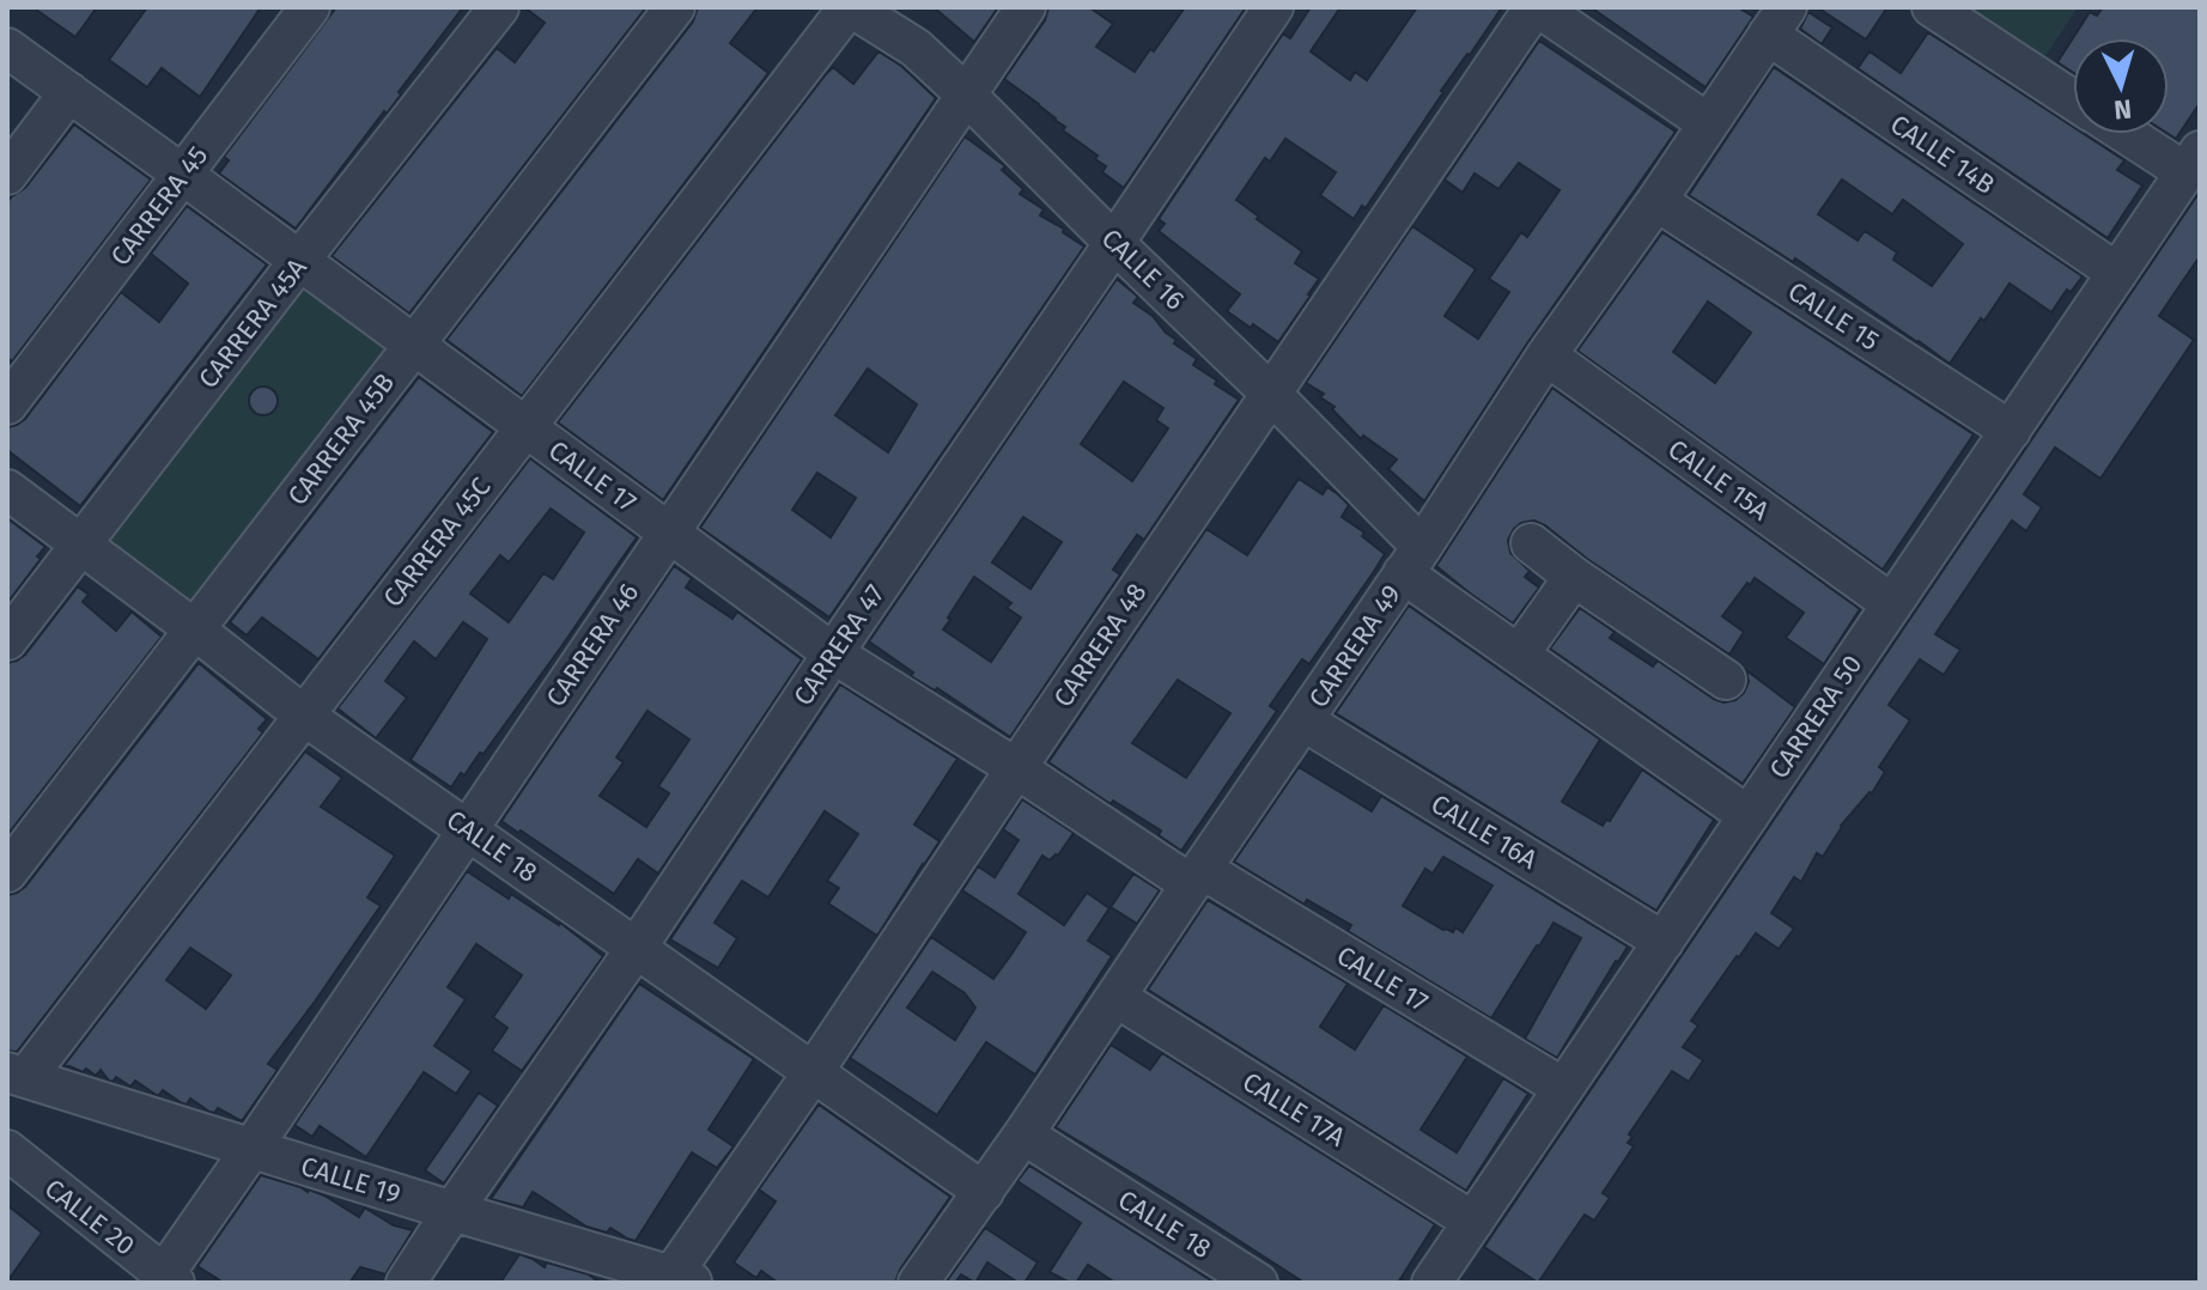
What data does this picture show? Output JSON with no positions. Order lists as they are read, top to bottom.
{
  "streets": {
    "street": [
      "CALLE 14B",
      "CARRERA 45",
      "CALLE 16",
      "CALLE 15",
      "CARRERA 45A",
      "CARRERA 45B",
      "CALLE 17",
      "CALLE 15A",
      "CARRERA 45C",
      "CARRERA 46",
      "CARRERA 47",
      "CARRERA 48",
      "CARRERA 49",
      "CARRERA 50",
      "CALLE 16A",
      "CALLE 18",
      "CALLE 17A",
      "CALLE 19",
      "CALLE 20"
    ]
  },
  "crossings": [
    ["CALLE 14B", "CARRERA 49"],
    ["CALLE 14B", "CARRERA 50"],
    ["CARRERA 45", "CALLE 17"],
    ["CALLE 16", "CARRERA 45C"],
    ["CALLE 16", "CARRERA 46"],
    ["CALLE 16", "CARRERA 47"],
    ["CALLE 16", "CARRERA 48"],
    ["CALLE 16", "CARRERA 49"],
    ["CALLE 16", "CARRERA 50"],
    ["CALLE 15", "CARRERA 49"],
    ["CALLE 15", "CARRERA 50"],
    ["CARRERA 45A", "CALLE 17"],
    ["CARRERA 45A", "CALLE 18"],
    ["CARRERA 45B", "CALLE 17"],
    ["CARRERA 45B", "CALLE 18"],
    ["CALLE 17", "CARRERA 45C"],
    ["CALLE 17", "CARRERA 46"],
    ["CALLE 17", "CARRERA 47"],
    ["CALLE 17", "CARRERA 48"],
    ["CALLE 17", "CARRERA 49"],
    ["CALLE 17", "CARRERA 50"],
    ["CALLE 15A", "CARRERA 49"],
    ["CALLE 15A", "CARRERA 50"],
    ["CARRERA 45C", "CALLE 18"],
    ["CARRERA 45C", "CALLE 19"],
    ["CARRERA 46", "CALLE 18"],
    ["CARRERA 46", "CALLE 19"],
    ["CARRERA 46", "CALLE 20"],
    ["CARRERA 47", "CALLE 18"],
    ["CARRERA 47", "CALLE 19"],
    ["CARRERA 48", "CALLE 18"],
    ["CARRERA 48", "CALLE 19"],
    ["CARRERA 49", "CALLE 16A"],
    ["CARRERA 49", "CALLE 18"],
    ["CARRERA 49", "CALLE 17A"],
    ["CARRERA 50", "CALLE 16A"],
    ["CARRERA 50", "CALLE 17A"]
  ],
  "north": "bottom"
}
